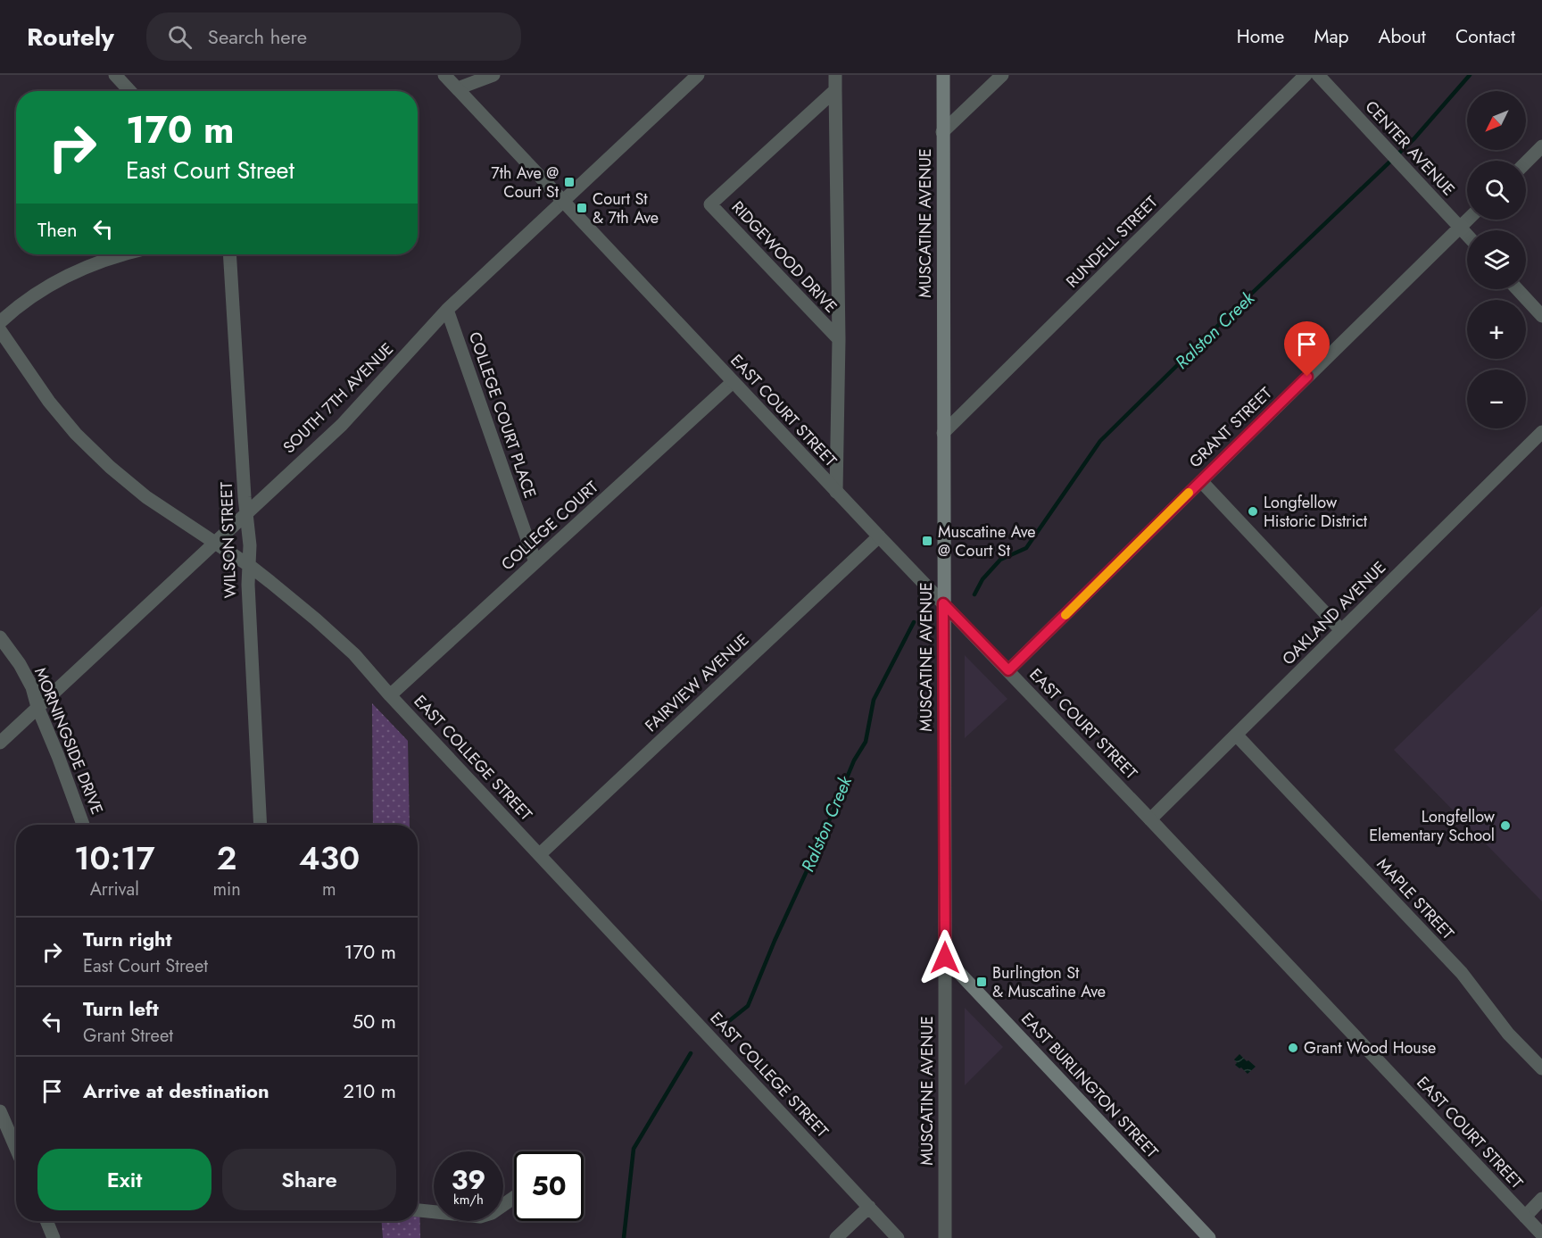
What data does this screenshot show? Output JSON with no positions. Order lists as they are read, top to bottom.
{
  "streets": {
    "main road": ["MUSCATINE AVENUE", "EAST BURLINGTON STREET"],
    "street": [
      "CENTER AVENUE",
      "RUNDELL STREET",
      "RIDGEWOOD DRIVE",
      "SOUTH 7TH AVENUE",
      "EAST COURT STREET",
      "COLLEGE COURT PLACE",
      "GRANT STREET",
      "COLLEGE COURT",
      "WILSON STREET",
      "OAKLAND AVENUE",
      "FAIRVIEW AVENUE",
      "MORNINGSIDE DRIVE",
      "EAST COLLEGE STREET",
      "MAPLE STREET"
    ]
  },
  "crossings": [
    ["CENTER AVENUE", "GRANT STREET"],
    ["MUSCATINE AVENUE", "RUNDELL STREET"],
    ["MUSCATINE AVENUE", "EAST COURT STREET"],
    ["MUSCATINE AVENUE", "EAST BURLINGTON STREET"],
    ["RIDGEWOOD DRIVE", "EAST COURT STREET"],
    ["SOUTH 7TH AVENUE", "EAST COURT STREET"],
    ["SOUTH 7TH AVENUE", "COLLEGE COURT PLACE"],
    ["SOUTH 7TH AVENUE", "WILSON STREET"],
    ["SOUTH 7TH AVENUE", "MORNINGSIDE DRIVE"],
    ["SOUTH 7TH AVENUE", "EAST COLLEGE STREET"],
    ["EAST COURT STREET", "GRANT STREET"],
    ["EAST COURT STREET", "COLLEGE COURT"],
    ["EAST COURT STREET", "OAKLAND AVENUE"],
    ["EAST COURT STREET", "FAIRVIEW AVENUE"],
    ["COLLEGE COURT PLACE", "COLLEGE COURT"],
    ["COLLEGE COURT", "EAST COLLEGE STREET"],
    ["WILSON STREET", "EAST COLLEGE STREET"],
    ["OAKLAND AVENUE", "MAPLE STREET"],
    ["FAIRVIEW AVENUE", "EAST COLLEGE STREET"]
  ],
  "water": ["Ralston Creek"],
  "places": {
    "transit": [
      "7th Ave @ Court St",
      "Court St & 7th Ave",
      "Muscatine Ave @ Court St",
      "Burlington St & Muscatine Ave"
    ],
    "other": ["Longfellow Historic District", "Longfellow Elementary School", "Grant Wood House"]
  },
  "north": "bottom left",
  "page": {
    "header": "Routely",
    "search": "Search here",
    "nav": [
      "Home",
      "Map",
      "About",
      "Contact"
    ],
    "map_buttons": ["+", "−"],
    "turn": ["170 m", "East Court Street"],
    "then": "Then",
    "eta": [
      "10:17",
      "Arrival",
      "2",
      "min",
      "430",
      "m"
    ],
    "list": [
      {
        "name": "Turn right",
        "note": "East Court Street",
        "value": "170 m"
      },
      {
        "name": "Turn left",
        "note": "Grant Street",
        "value": "50 m"
      },
      {
        "name": "Arrive at destination",
        "value": "210 m"
      }
    ],
    "buttons": ["Exit", "Share"],
    "speed": "39 km/h",
    "limit": "50"
  }
}
